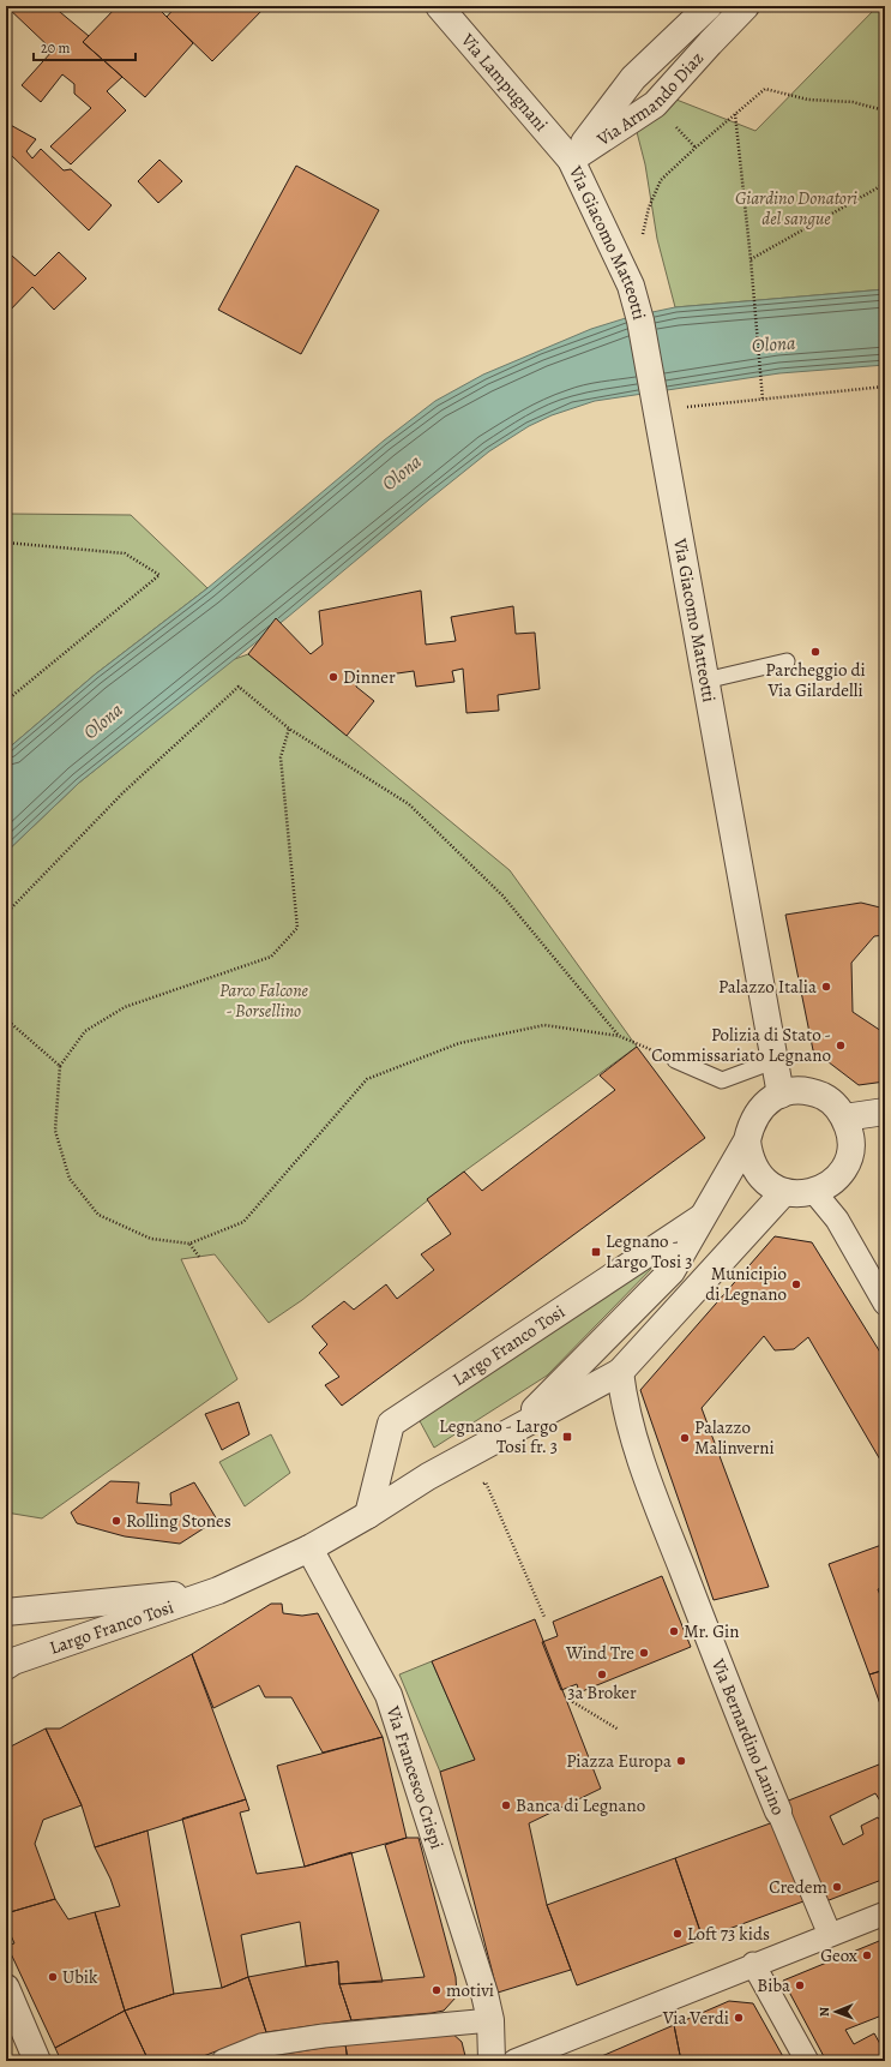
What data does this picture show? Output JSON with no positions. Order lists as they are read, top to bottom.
{
  "streets": {
    "street": [
      "Via Lampugnani",
      "Via Armando Diaz",
      "Via Giacomo Matteotti",
      "Largo Franco Tosi",
      "Via Bernardino Lanino",
      "Via Francesco Crispi"
    ]
  },
  "crossings": [
    ["Via Lampugnani", "Via Armando Diaz"],
    ["Via Lampugnani", "Via Giacomo Matteotti"],
    ["Via Armando Diaz", "Via Giacomo Matteotti"],
    ["Via Giacomo Matteotti", "Largo Franco Tosi"],
    ["Largo Franco Tosi", "Via Bernardino Lanino"],
    ["Largo Franco Tosi", "Via Francesco Crispi"]
  ],
  "water": ["Olona"],
  "parks": ["Giardino Donatori del sangue", "Parco Falcone - Borsellino"],
  "places": {
    "other": [
      "Parcheggio di Via Gilardelli",
      "Dinner",
      "Palazzo Italia",
      "Polizia di Stato - Commissariato Legnano",
      "Municipio di Legnano",
      "Palazzo Malinverni",
      "Rolling Stones",
      "Mr. Gin",
      "Wind Tre",
      "3a Broker",
      "Piazza Europa",
      "Banca di Legnano",
      "Credem",
      "Loft 73 kids",
      "Geox",
      "Ubik",
      "Biba",
      "motivi",
      "Via Verdi"
    ],
    "transit": ["Legnano - Largo Tosi 3", "Legnano - Largo Tosi fr. 3"]
  },
  "scale_bar": "20 m",
  "north": "left"
}
